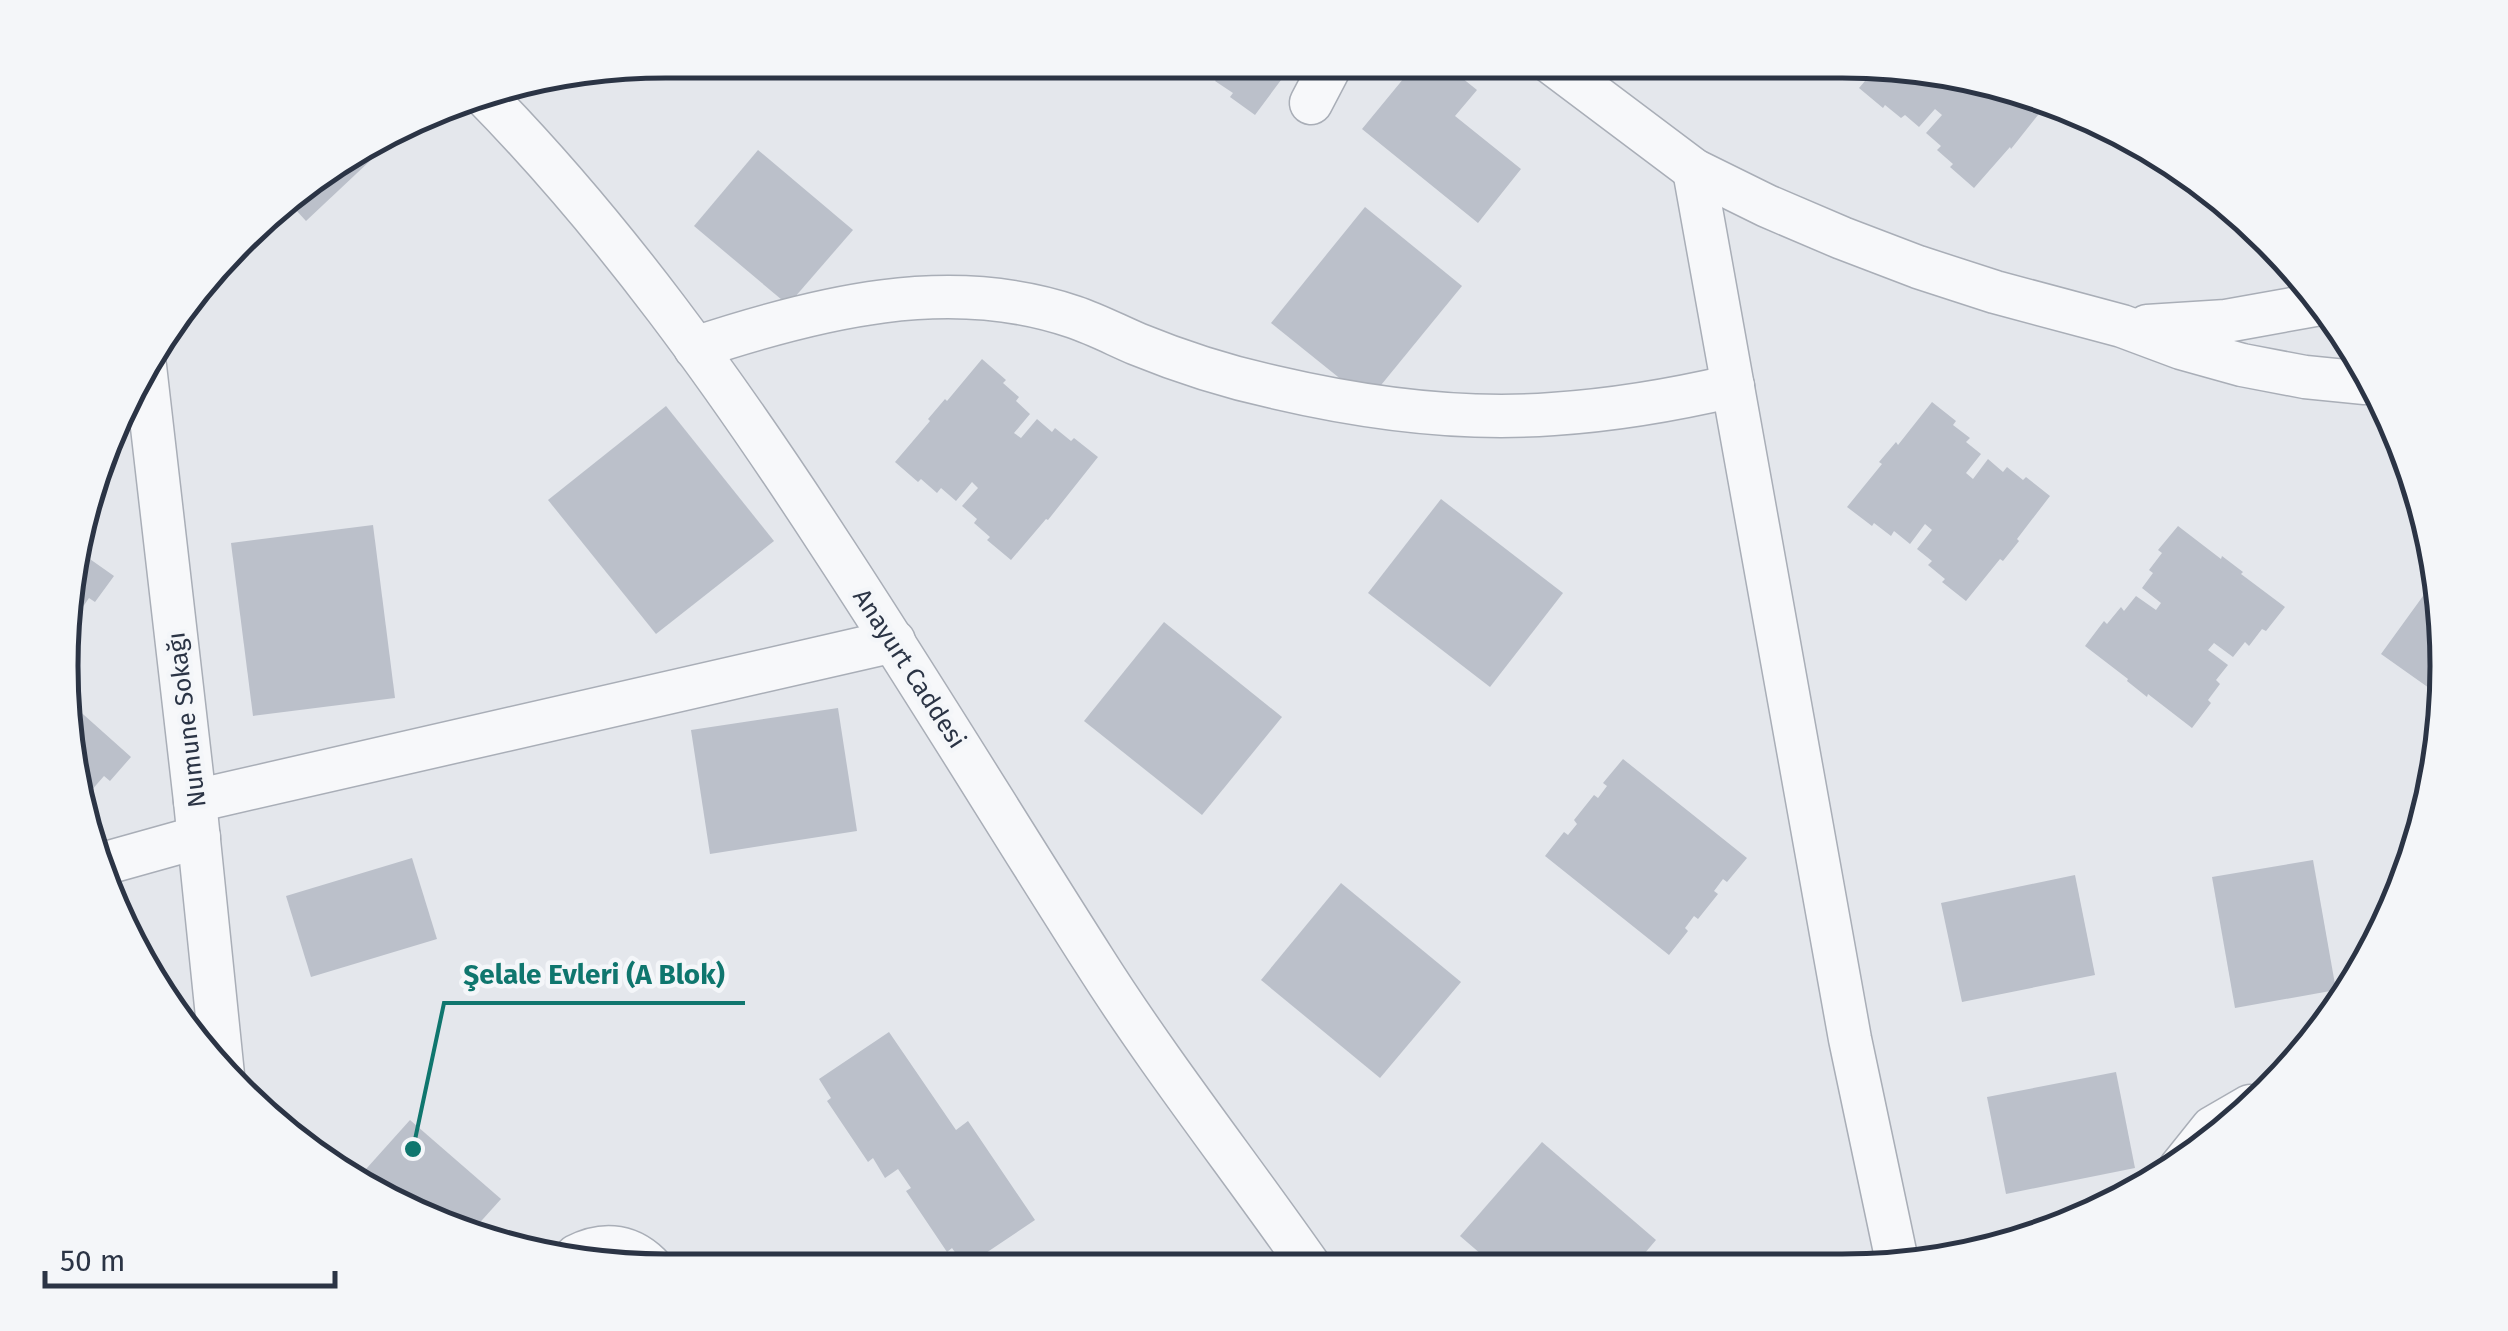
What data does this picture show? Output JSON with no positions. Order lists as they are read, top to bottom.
{
  "streets": {
    "street": ["Anayurt Caddesi", "Numune Sokağı"]
  },
  "places": ["Şelale Evleri (A Blok)"],
  "scale_bar": "50 m"
}
